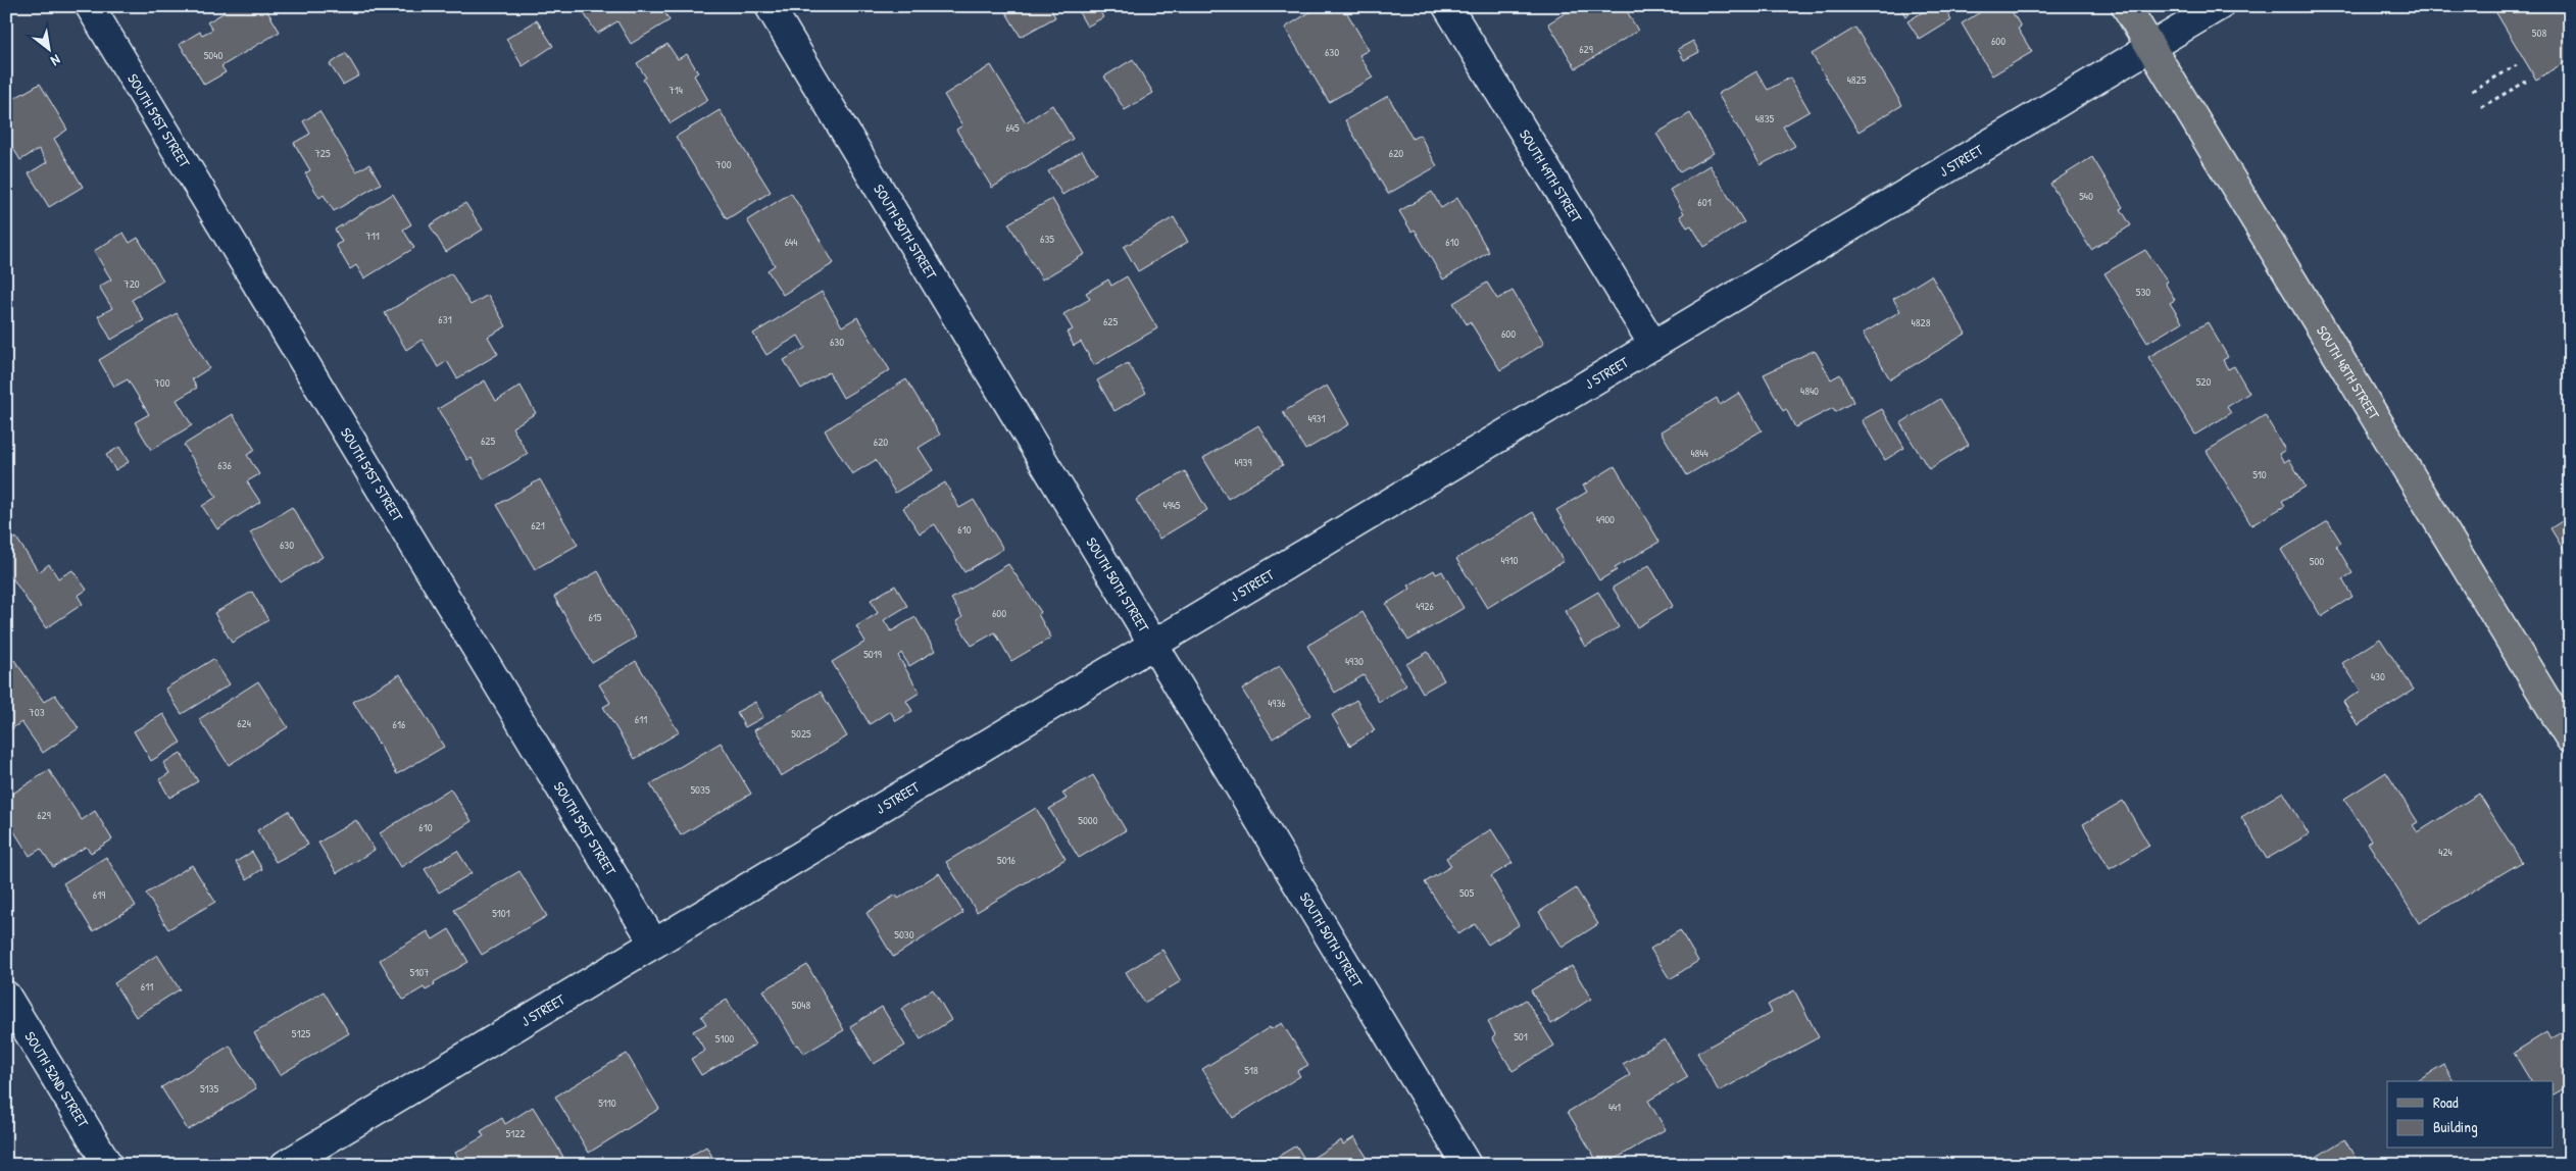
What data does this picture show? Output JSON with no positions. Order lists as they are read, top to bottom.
{
  "streets": {
    "main road": ["SOUTH 48TH STREET"],
    "street": [
      "SOUTH 51ST STREET",
      "J STREET",
      "SOUTH 49TH STREET",
      "SOUTH 50TH STREET",
      "SOUTH 52ND STREET"
    ]
  },
  "crossings": [
    ["SOUTH 51ST STREET", "J STREET"],
    ["J STREET", "SOUTH 49TH STREET"],
    ["J STREET", "SOUTH 50TH STREET"],
    ["J STREET", "SOUTH 48TH STREET"]
  ],
  "house_numbers": [
    "508",
    "600",
    "629",
    "630",
    "5040",
    "4825",
    "714",
    "4835",
    "645",
    "725",
    "620",
    "700",
    "540",
    "601",
    "711",
    "635",
    "644",
    "610",
    "720",
    "530",
    "631",
    "625",
    "4828",
    "600",
    "630",
    "520",
    "700",
    "4840",
    "4931",
    "625",
    "620",
    "4844",
    "4939",
    "636",
    "510",
    "4945",
    "4900",
    "621",
    "610",
    "630",
    "4910",
    "500",
    "4926",
    "600",
    "615",
    "5019",
    "4930",
    "430",
    "4936",
    "703",
    "611",
    "624",
    "616",
    "5025",
    "5035",
    "629",
    "5000",
    "610",
    "424",
    "5016",
    "505",
    "619",
    "5101",
    "5030",
    "5107",
    "611",
    "5048",
    "5125",
    "501",
    "5100",
    "518",
    "5135",
    "5110",
    "441",
    "5122"
  ],
  "legend": ["Road", "Building"],
  "north": "bottom right"
}
